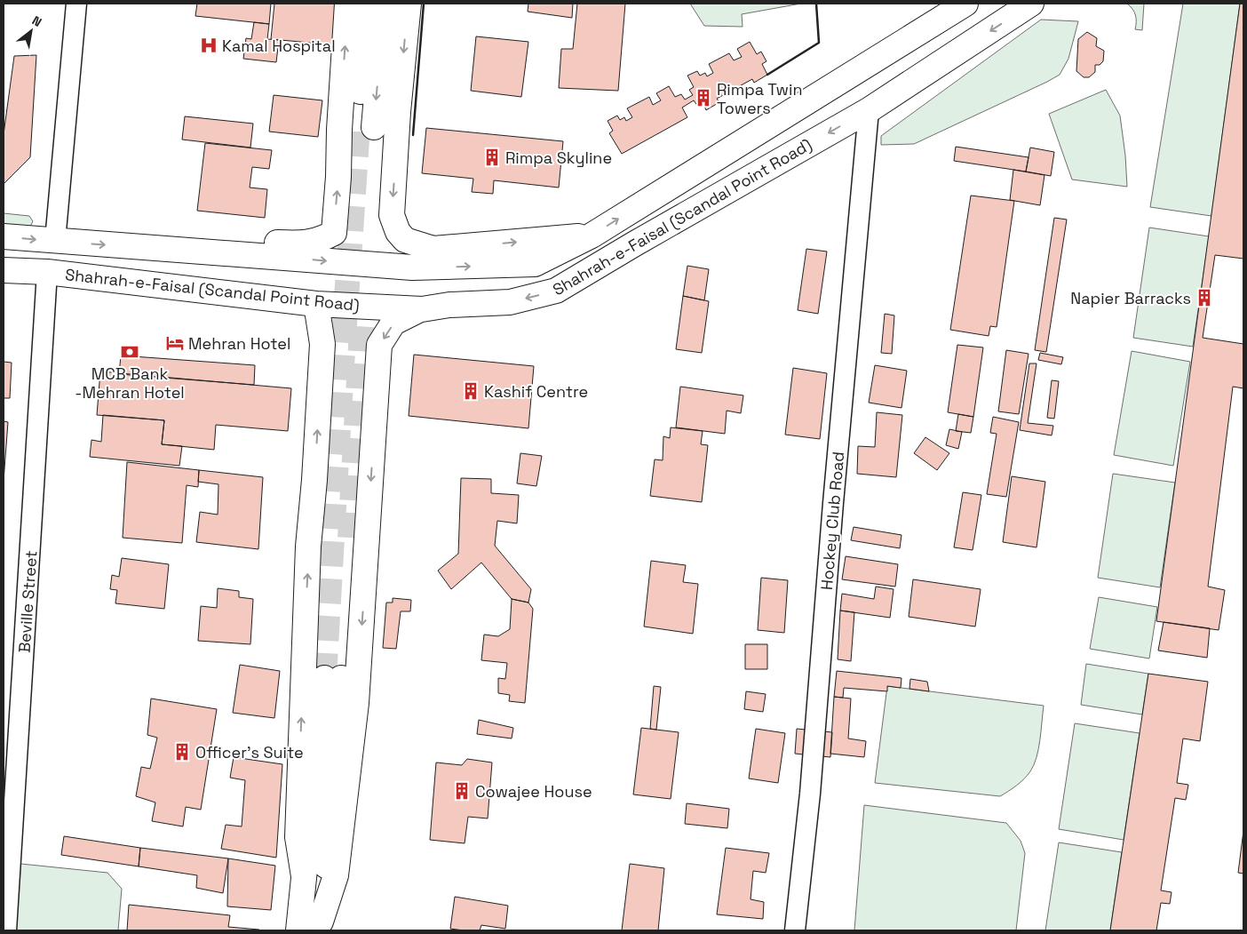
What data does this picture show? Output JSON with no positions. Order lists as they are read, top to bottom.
{
  "streets": {
    "main road": ["Shahrah-e-Faisal (Scandal Point Road)"],
    "street": ["Hockey Club Road", "Beville Street"]
  },
  "crossings": [
    ["Shahrah-e-Faisal (Scandal Point Road)", "Hockey Club Road"],
    ["Shahrah-e-Faisal (Scandal Point Road)", "Beville Street"]
  ],
  "places": {
    "hospital": ["Kamal Hospital"],
    "building": [
      "Rimpa Twin Towers",
      "Rimpa Skyline",
      "Napier Barracks",
      "Kashif Centre",
      "Officer's Suite",
      "Cowajee House"
    ],
    "hotel": ["Mehran Hotel"],
    "bank": ["MCB Bank -Mehran Hotel"]
  },
  "north": "top right"
}
